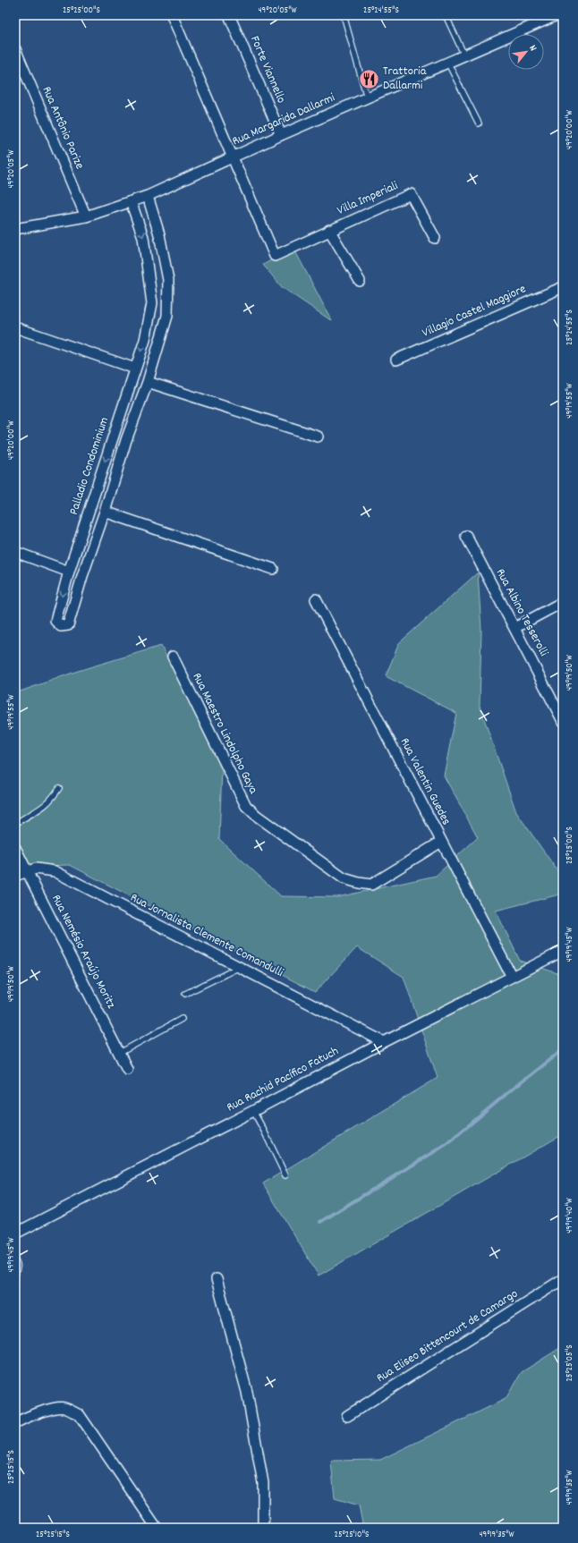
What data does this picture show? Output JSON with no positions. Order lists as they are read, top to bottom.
{
  "streets": {
    "street": [
      "Forte Viannello",
      "Rua Margarida Dallarmi",
      "Rua Antônio Parize",
      "Villa Imperiali",
      "Villagio Castel Maggiore",
      "Palladio Condominium",
      "Rua Albino Tesserolli",
      "Rua Maestro Lindolpho Gaya",
      "Rua Valentin Guedes",
      "Rua Jornalista Clemente Comandulli",
      "Rua Nemésio Araújo Moritz",
      "Rua Rachid Pacífico Fatuch",
      "Rua Eliseo Bittencourt de Camargo"
    ]
  },
  "crossings": [
    ["Forte Viannello", "Rua Margarida Dallarmi"],
    ["Rua Margarida Dallarmi", "Rua Antônio Parize"],
    ["Rua Margarida Dallarmi", "Villa Imperiali"],
    ["Rua Margarida Dallarmi", "Palladio Condominium"],
    ["Rua Maestro Lindolpho Gaya", "Rua Valentin Guedes"],
    ["Rua Valentin Guedes", "Rua Rachid Pacífico Fatuch"],
    ["Rua Jornalista Clemente Comandulli", "Rua Nemésio Araújo Moritz"],
    ["Rua Jornalista Clemente Comandulli", "Rua Rachid Pacífico Fatuch"]
  ],
  "places": {
    "restaurant": ["Trattoria Dallarmi"]
  },
  "north": "top right",
  "coordinates": [
    "25°25'00\"S",
    "49°20'05\"W",
    "25°24'55\"S",
    "49°20'00\"W",
    "49°19'55\"W",
    "49°19'50\"W",
    "49°19'45\"W",
    "49°19'40\"W",
    "25°25'05\"S",
    "25°25'15\"S",
    "49°19'35\"W",
    "25°25'10\"S"
  ]
}
